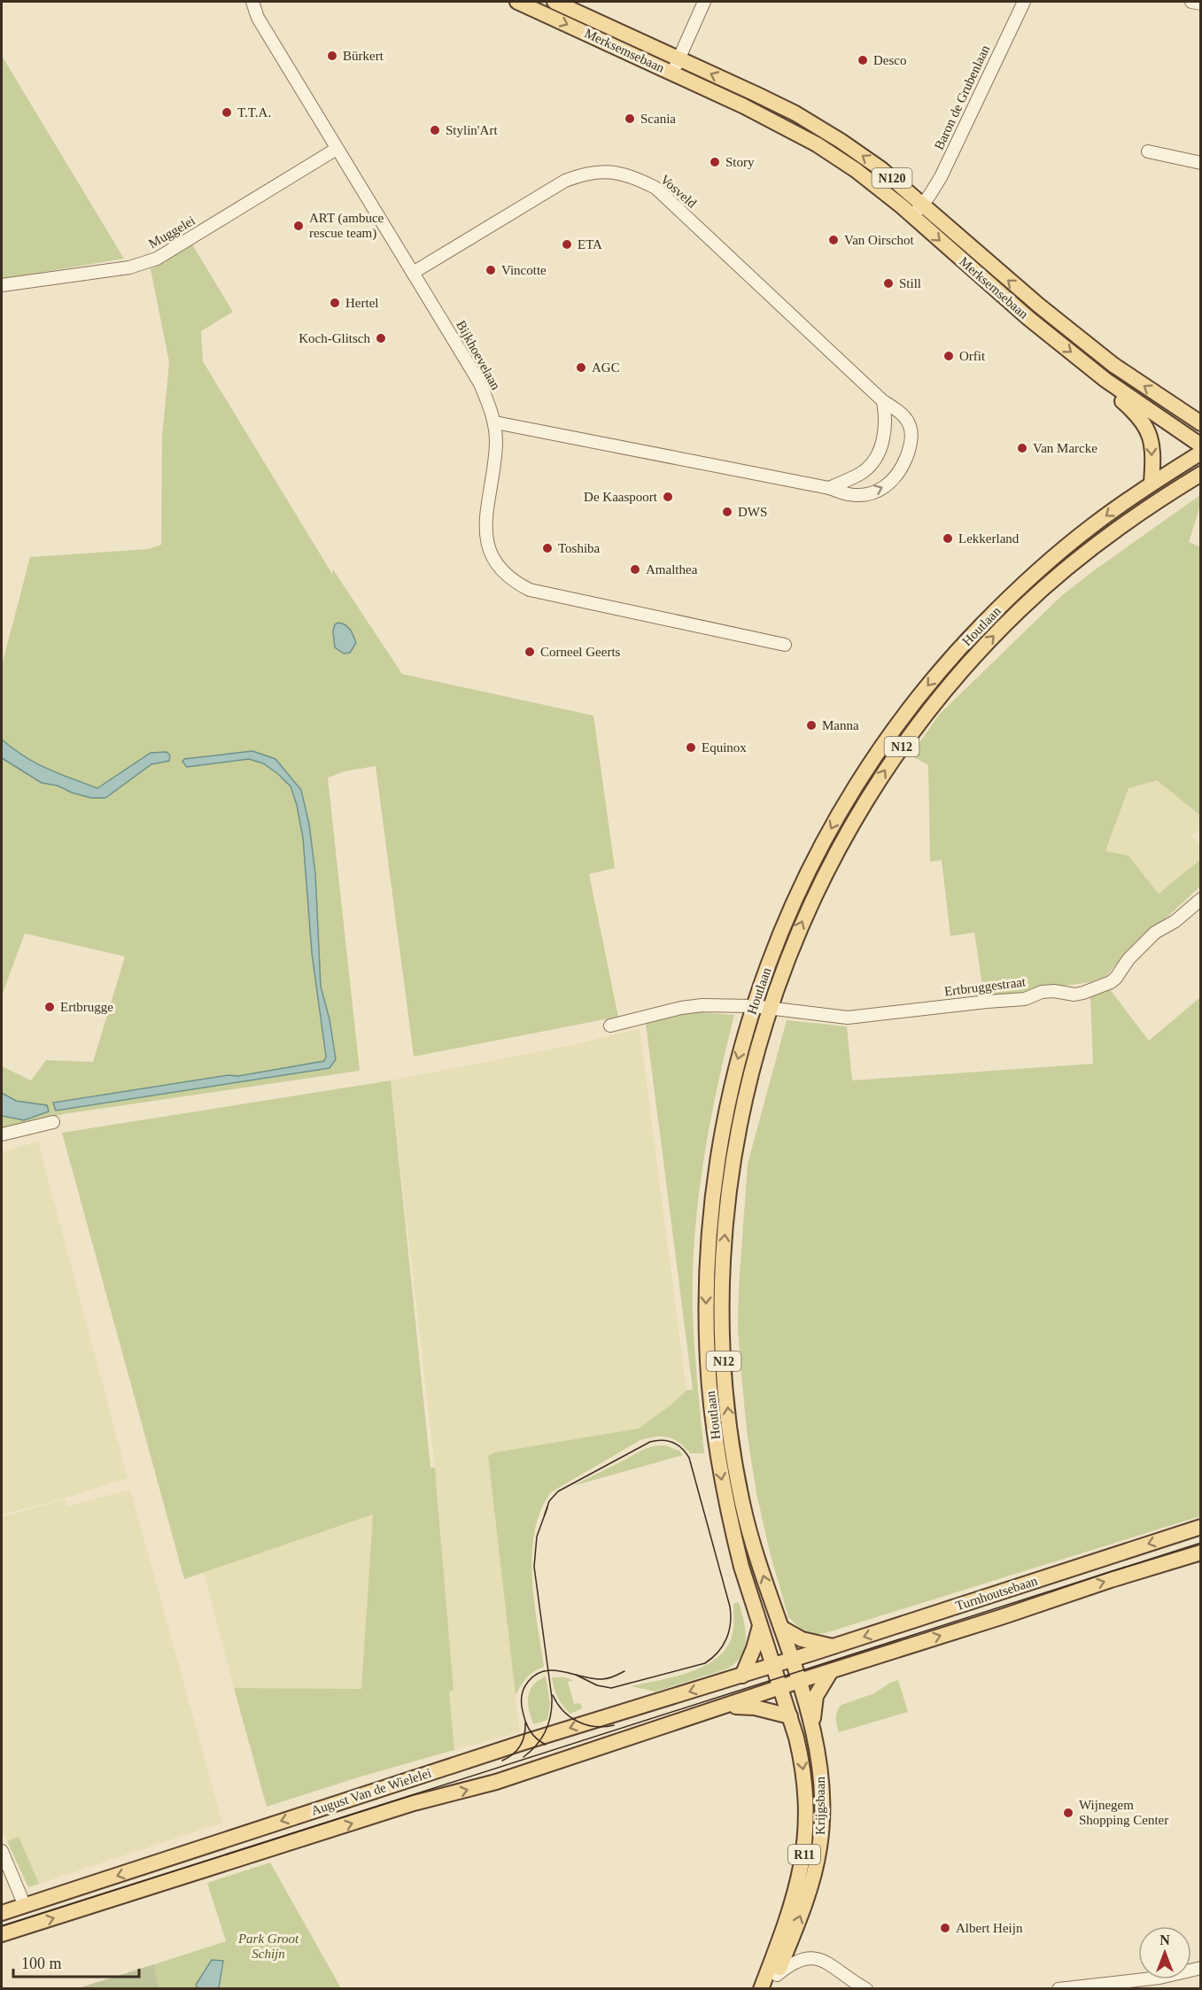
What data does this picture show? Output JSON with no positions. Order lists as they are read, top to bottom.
{
  "streets": {
    "main road": [
      "Merksemsebaan",
      "N120",
      "Houtlaan",
      "N12",
      "Turnhoutsebaan",
      "August Van de Wielelei",
      "Krijgsbaan",
      "R11"
    ],
    "street": [
      "Baron de Grubenlaan",
      "Vosveld",
      "Muggelei",
      "Bijkhoevelaan",
      "Ertbruggestraat"
    ]
  },
  "crossings": [
    ["Merksemsebaan", "Baron de Grubenlaan"],
    ["Vosveld", "Bijkhoevelaan"],
    ["Muggelei", "Bijkhoevelaan"],
    ["Houtlaan", "Ertbruggestraat"],
    ["Houtlaan", "Turnhoutsebaan"],
    ["Houtlaan", "August Van de Wielelei"],
    ["Houtlaan", "Krijgsbaan"],
    ["Turnhoutsebaan", "August Van de Wielelei"],
    ["Turnhoutsebaan", "Krijgsbaan"],
    ["August Van de Wielelei", "Krijgsbaan"]
  ],
  "parks": ["Park Groot Schijn"],
  "places": [
    "Bürkert",
    "Desco",
    "T.T.A.",
    "Scania",
    "Stylin'Art",
    "Story",
    "ART (ambuce rescue team)",
    "Van Oirschot",
    "ETA",
    "Vincotte",
    "Still",
    "Hertel",
    "Koch-Glitsch",
    "Orfit",
    "AGC",
    "Van Marcke",
    "De Kaaspoort",
    "DWS",
    "Lekkerland",
    "Toshiba",
    "Amalthea",
    "Corneel Geerts",
    "Manna",
    "Equinox",
    "Ertbrugge",
    "Wijnegem Shopping Center",
    "Albert Heijn"
  ],
  "scale_bar": "100 m",
  "north": "top"
}
